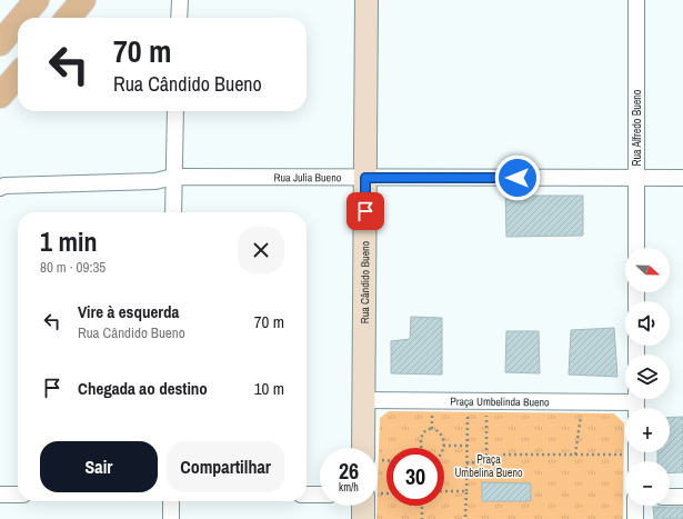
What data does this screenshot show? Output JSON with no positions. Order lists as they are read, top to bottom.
{
  "streets": {
    "main road": ["Rua Cândido Bueno"],
    "street": ["Rua Alfredo Bueno", "Rua Julia Bueno", "Praça Umbelinda Bueno"]
  },
  "crossings": [
    ["Rua Alfredo Bueno", "Rua Julia Bueno"],
    ["Rua Julia Bueno", "Rua Cândido Bueno"],
    ["Rua Cândido Bueno", "Praça Umbelinda Bueno"]
  ],
  "parks": ["Praça Umbelina Bueno"],
  "north": "right",
  "page": {
    "turn": ["70 m", "Rua Cândido Bueno"],
    "heading": ["1 min", "80 m · 09:35"],
    "map_buttons": ["+", "−"],
    "list": [
      {
        "name": "Vire à esquerda",
        "note": "Rua Cândido Bueno",
        "value": "70 m"
      },
      {
        "name": "Chegada ao destino",
        "value": "10 m"
      }
    ],
    "buttons": ["Sair", "Compartilhar"],
    "speed": "26 km/h",
    "limit": "30"
  }
}
